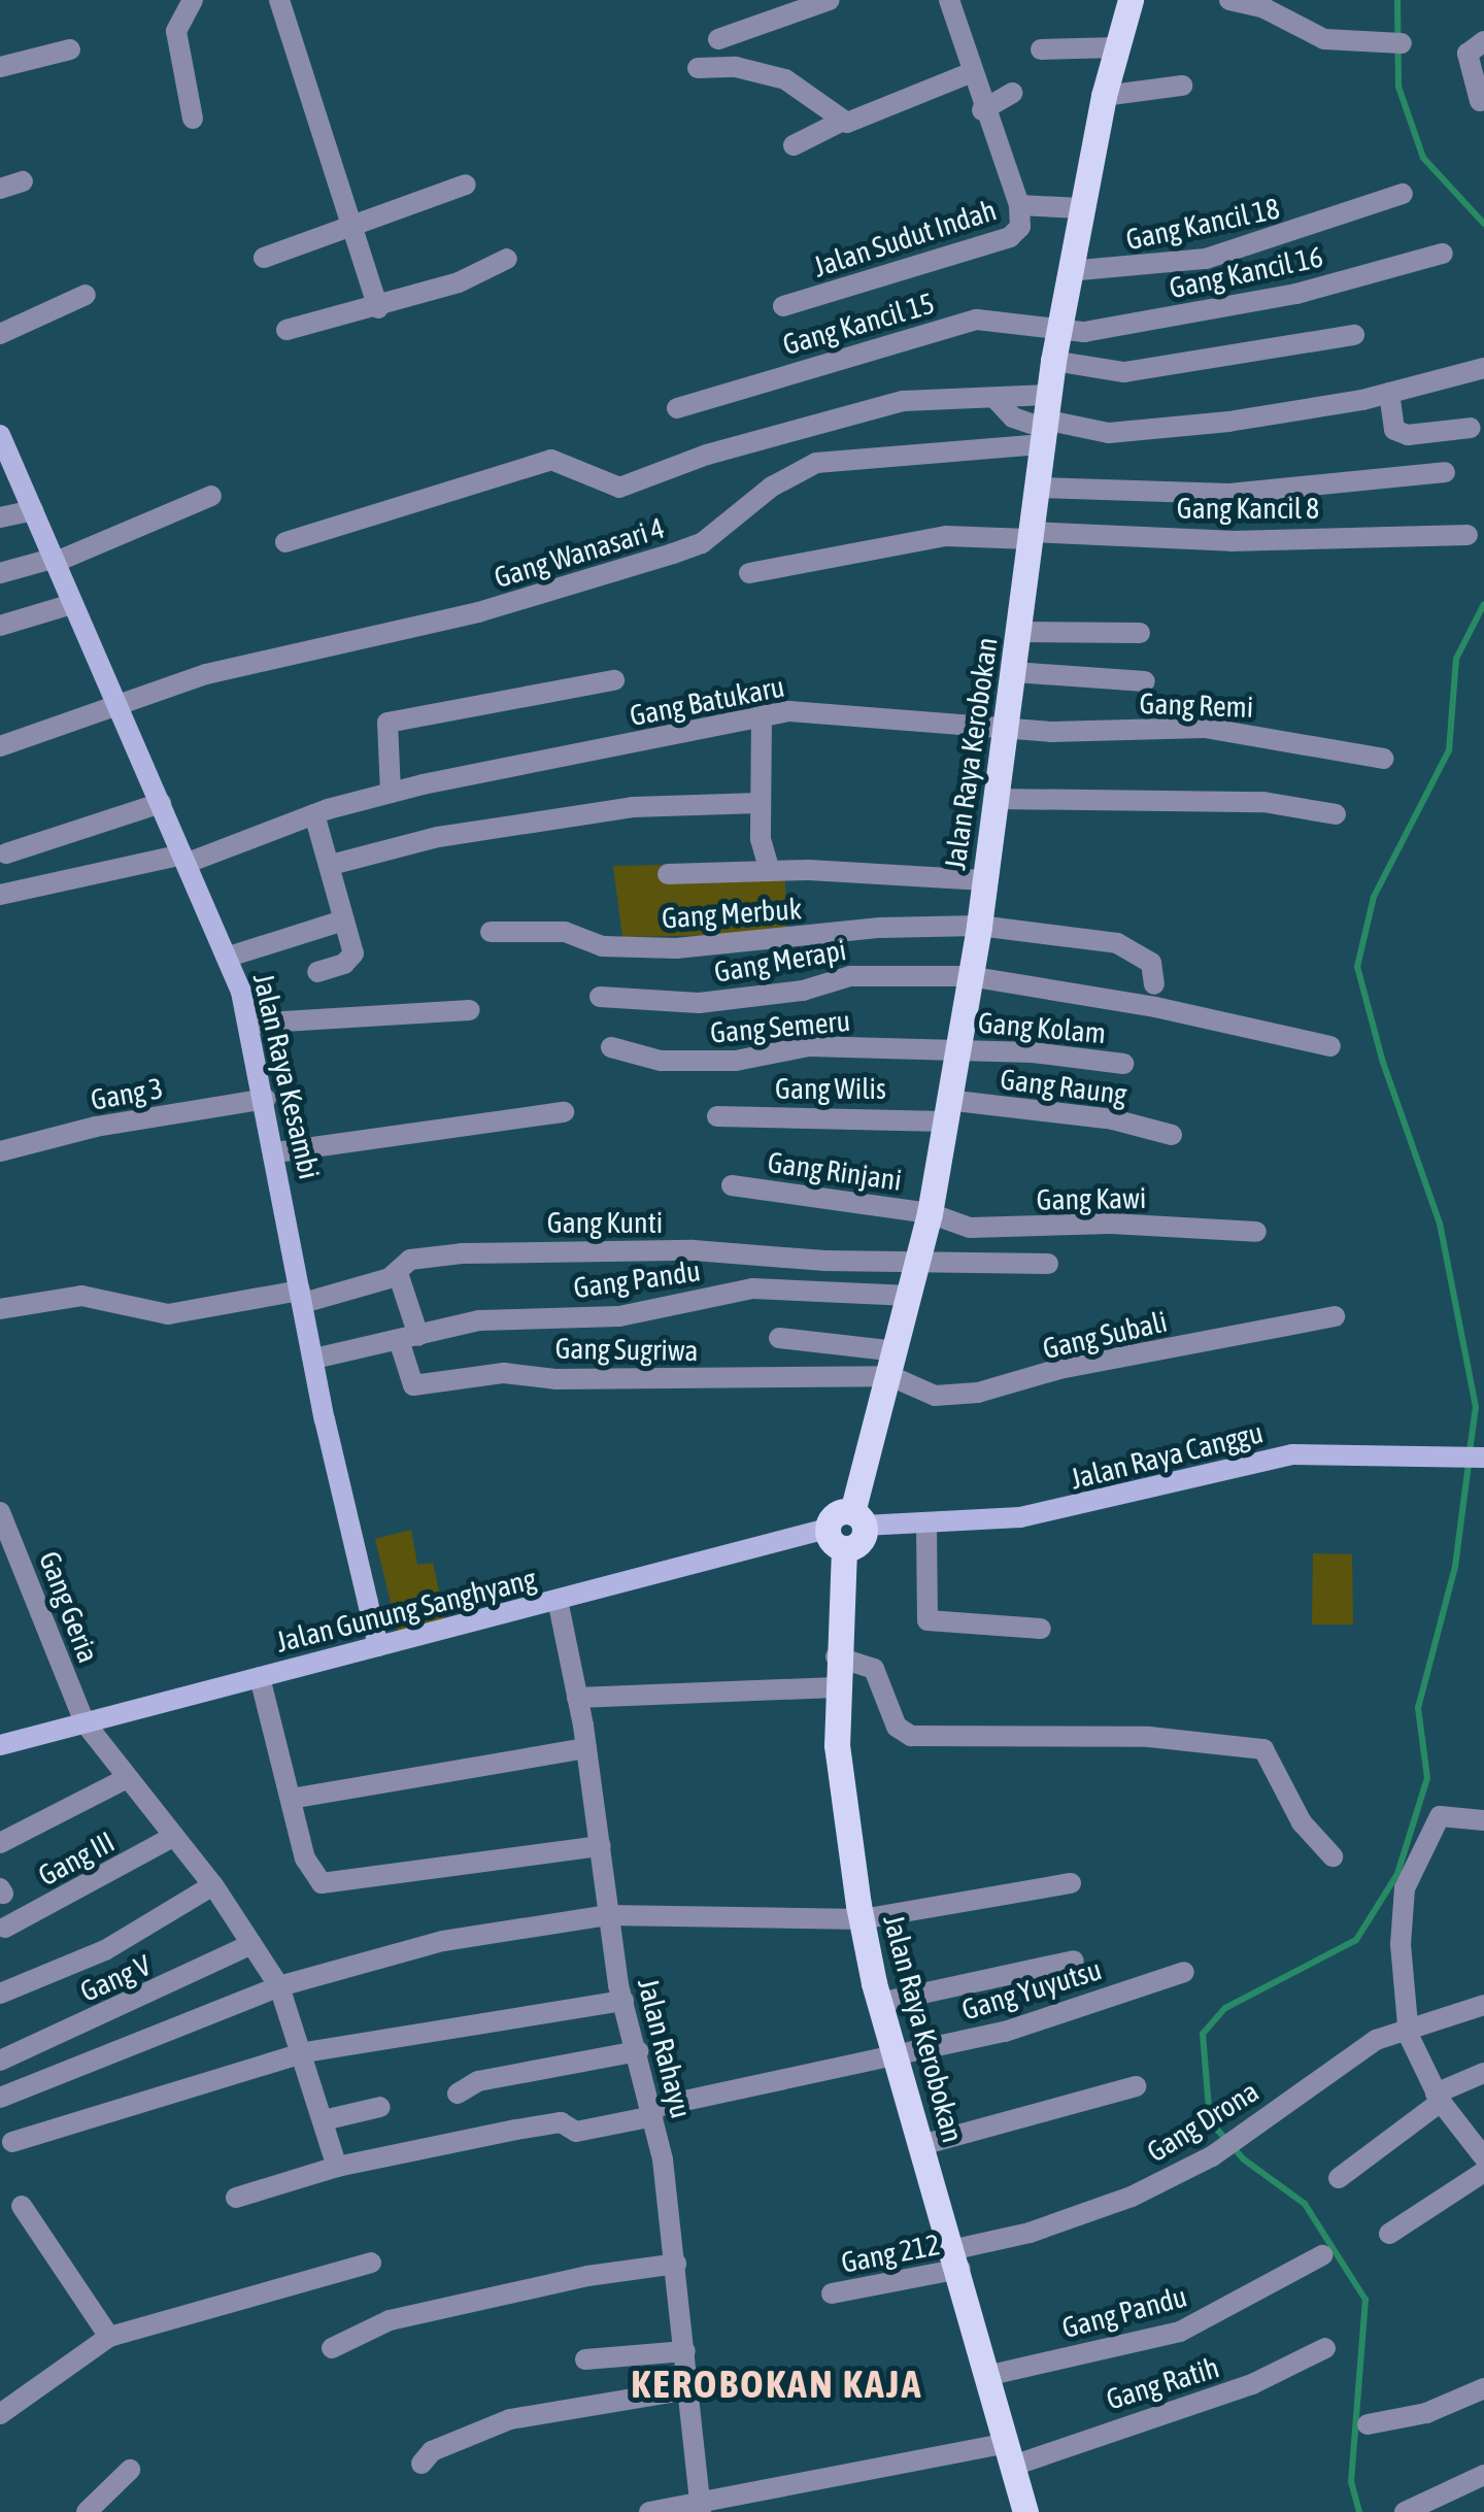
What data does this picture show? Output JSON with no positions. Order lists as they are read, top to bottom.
{
  "streets": {
    "main road": [
      "Jalan Raya Kerobokan",
      "Jalan Raya Kesambi",
      "Jalan Raya Canggu",
      "Jalan Gunung Sanghyang"
    ],
    "street": [
      "Gang Kancil 18",
      "Jalan Sudut Indah",
      "Gang Kancil 16",
      "Gang Kancil 15",
      "Gang Kancil 8",
      "Gang Wanasari 4",
      "Gang Batukaru",
      "Gang Remi",
      "Gang Merbuk",
      "Gang Merapi",
      "Gang Semeru",
      "Gang Kolam",
      "Gang Raung",
      "Gang Wilis",
      "Gang 3",
      "Gang Rinjani",
      "Gang Kawi",
      "Gang Kunti",
      "Gang Pandu",
      "Gang Subali",
      "Gang Sugriwa",
      "Gang Geria",
      "Gang III",
      "Gang V",
      "Gang Yuyutsu",
      "Jalan Rahayu",
      "Gang Drona",
      "Gang 212",
      "Gang Ratih"
    ]
  },
  "crossings": [
    ["Gang Kancil 18", "Jalan Raya Kerobokan"],
    ["Jalan Sudut Indah", "Jalan Raya Kerobokan"],
    ["Gang Kancil 16", "Gang Kancil 15"],
    ["Gang Kancil 16", "Jalan Raya Kerobokan"],
    ["Gang Kancil 15", "Jalan Raya Kerobokan"],
    ["Gang Kancil 8", "Jalan Raya Kerobokan"],
    ["Gang Wanasari 4", "Jalan Raya Kerobokan"],
    ["Gang Wanasari 4", "Jalan Raya Kesambi"],
    ["Gang Batukaru", "Gang Remi"],
    ["Gang Batukaru", "Jalan Raya Kerobokan"],
    ["Gang Batukaru", "Jalan Raya Kesambi"],
    ["Gang Remi", "Jalan Raya Kerobokan"],
    ["Jalan Raya Kerobokan", "Gang Merbuk"],
    ["Jalan Raya Kerobokan", "Gang Merapi"],
    ["Jalan Raya Kerobokan", "Gang Semeru"],
    ["Jalan Raya Kerobokan", "Gang Kolam"],
    ["Jalan Raya Kerobokan", "Gang Raung"],
    ["Jalan Raya Kerobokan", "Gang Wilis"],
    ["Jalan Raya Kerobokan", "Gang Rinjani"],
    ["Jalan Raya Kerobokan", "Gang Kawi"],
    ["Jalan Raya Kerobokan", "Gang Kunti"],
    ["Jalan Raya Kerobokan", "Gang Pandu"],
    ["Jalan Raya Kerobokan", "Gang Subali"],
    ["Jalan Raya Kerobokan", "Gang Sugriwa"],
    ["Jalan Raya Kerobokan", "Jalan Raya Canggu"],
    ["Jalan Raya Kerobokan", "Jalan Gunung Sanghyang"],
    ["Jalan Raya Kerobokan", "Gang Yuyutsu"],
    ["Jalan Raya Kerobokan", "Gang Drona"],
    ["Jalan Raya Kerobokan", "Gang 212"],
    ["Jalan Raya Kerobokan", "Gang Ratih"],
    ["Gang Semeru", "Gang Kolam"],
    ["Jalan Raya Kesambi", "Gang 3"],
    ["Jalan Raya Kesambi", "Gang Kunti"],
    ["Jalan Raya Kesambi", "Gang Pandu"],
    ["Jalan Raya Kesambi", "Jalan Gunung Sanghyang"],
    ["Gang Raung", "Gang Wilis"],
    ["Gang Rinjani", "Gang Kawi"],
    ["Gang Pandu", "Gang Sugriwa"],
    ["Gang Subali", "Gang Sugriwa"],
    ["Gang Geria", "Jalan Gunung Sanghyang"],
    ["Gang Geria", "Gang III"],
    ["Gang Geria", "Gang V"],
    ["Gang Geria", "Gang Yuyutsu"],
    ["Jalan Gunung Sanghyang", "Jalan Rahayu"],
    ["Gang Yuyutsu", "Jalan Rahayu"],
    ["Jalan Rahayu", "Gang Ratih"],
    ["Gang Drona", "Gang 212"]
  ],
  "districts": ["KEROBOKAN KAJA"]
}
